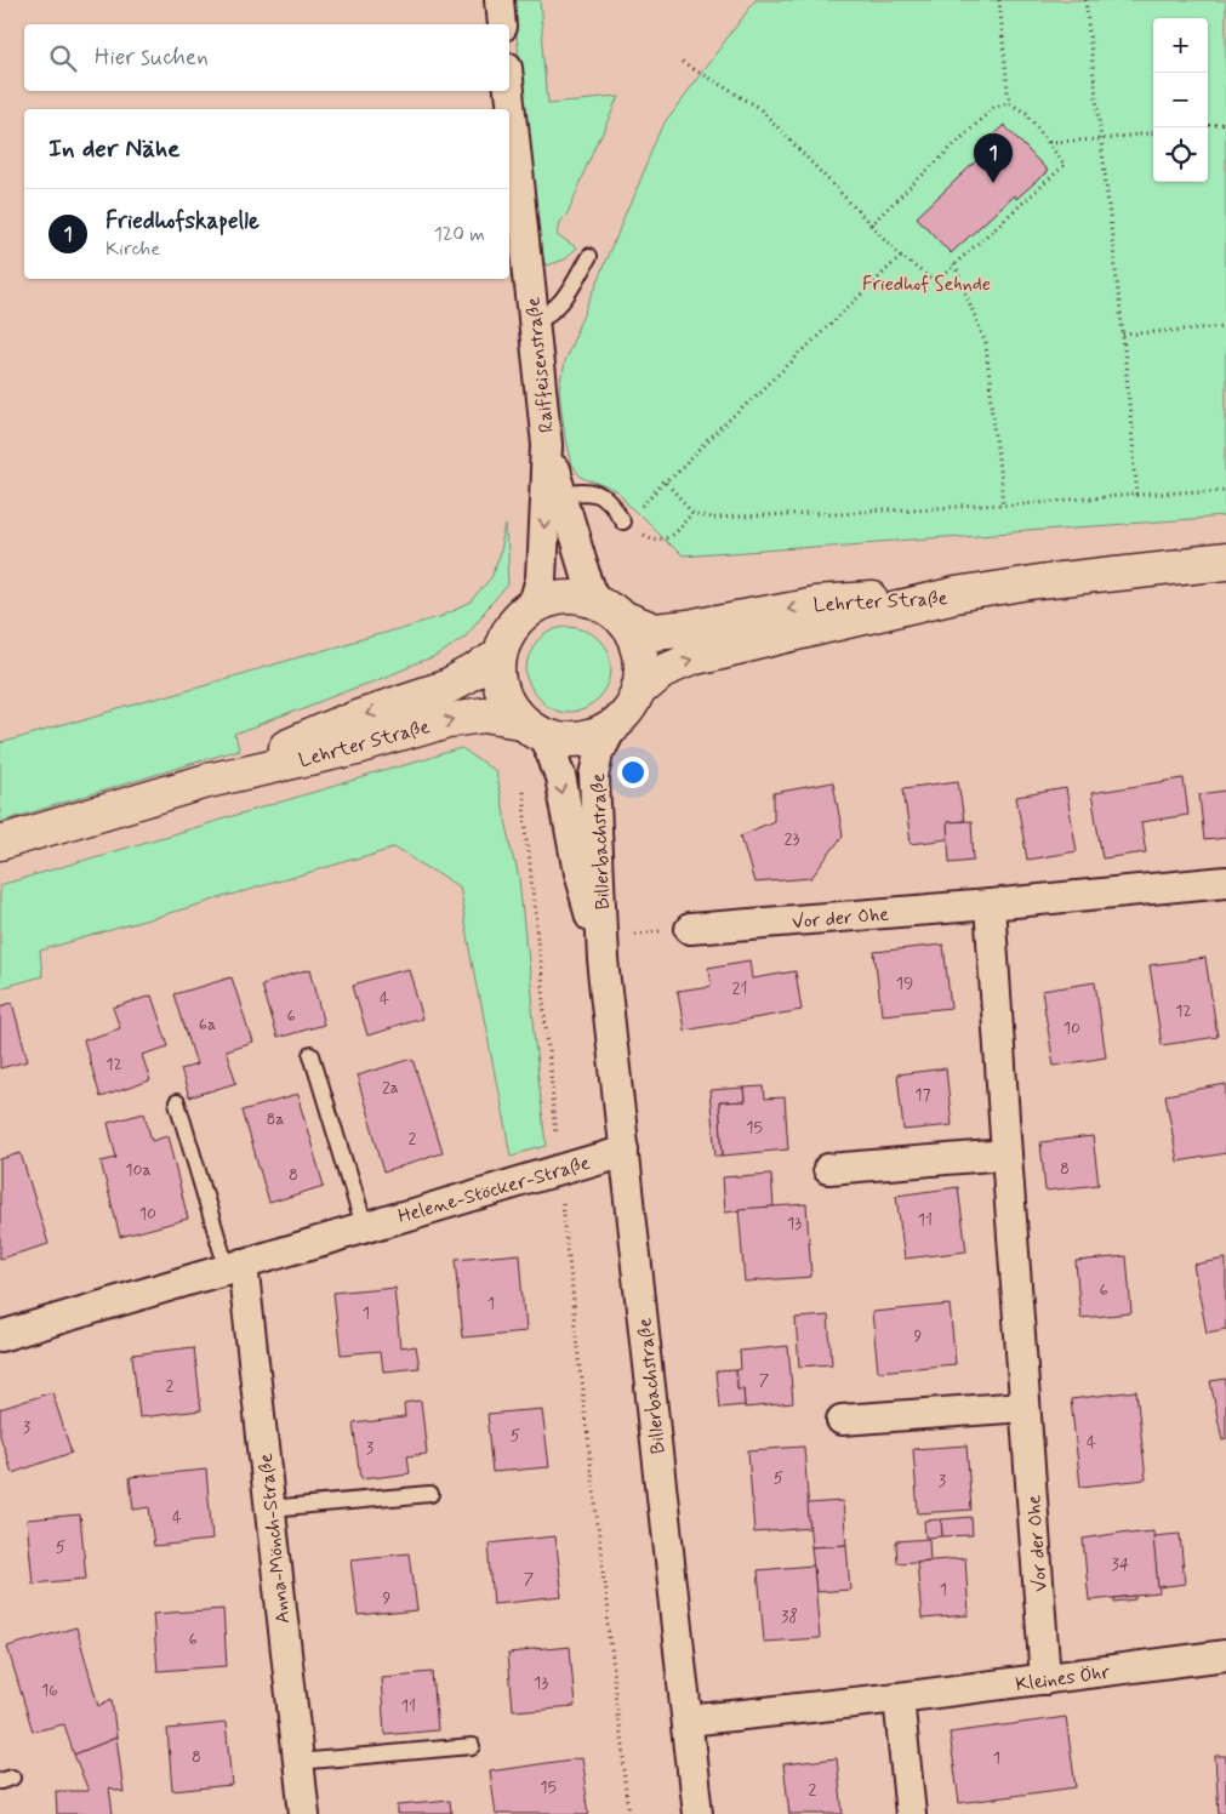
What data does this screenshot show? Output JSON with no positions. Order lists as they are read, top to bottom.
{
  "streets": {
    "main road": ["Lehrter Straße"],
    "street": [
      "Raiffeisenstraße",
      "Billerbachstraße",
      "Vor der Ohe",
      "Helene-Stöcker-Straße",
      "Anna-Mönch-Straße",
      "Kleines Öhr"
    ]
  },
  "crossings": [
    ["Raiffeisenstraße", "Lehrter Straße"],
    ["Raiffeisenstraße", "Billerbachstraße"],
    ["Lehrter Straße", "Billerbachstraße"],
    ["Billerbachstraße", "Helene-Stöcker-Straße"],
    ["Billerbachstraße", "Kleines Öhr"],
    ["Vor der Ohe", "Kleines Öhr"],
    ["Helene-Stöcker-Straße", "Anna-Mönch-Straße"]
  ],
  "parks": ["Friedhof Sehnde"],
  "house_numbers": [
    "23",
    "19",
    "21",
    "4",
    "12",
    "6",
    "6a",
    "10",
    "12",
    "2a",
    "17",
    "8a",
    "15",
    "2",
    "8",
    "10a",
    "8",
    "10",
    "11",
    "13",
    "6",
    "1",
    "1",
    "9",
    "7",
    "2",
    "3",
    "5",
    "4",
    "3",
    "5",
    "3",
    "4",
    "5",
    "34",
    "7",
    "1",
    "9",
    "38",
    "6",
    "13",
    "16",
    "11",
    "8",
    "1",
    "15",
    "2"
  ],
  "page": {
    "map_buttons": ["+", "−"],
    "search": "Hier suchen",
    "heading": "In der Nähe",
    "pins": "1",
    "list": [
      {
        "mark": "1",
        "name": "Friedhofskapelle",
        "note": "Kirche",
        "value": "120 m"
      }
    ]
  }
}
